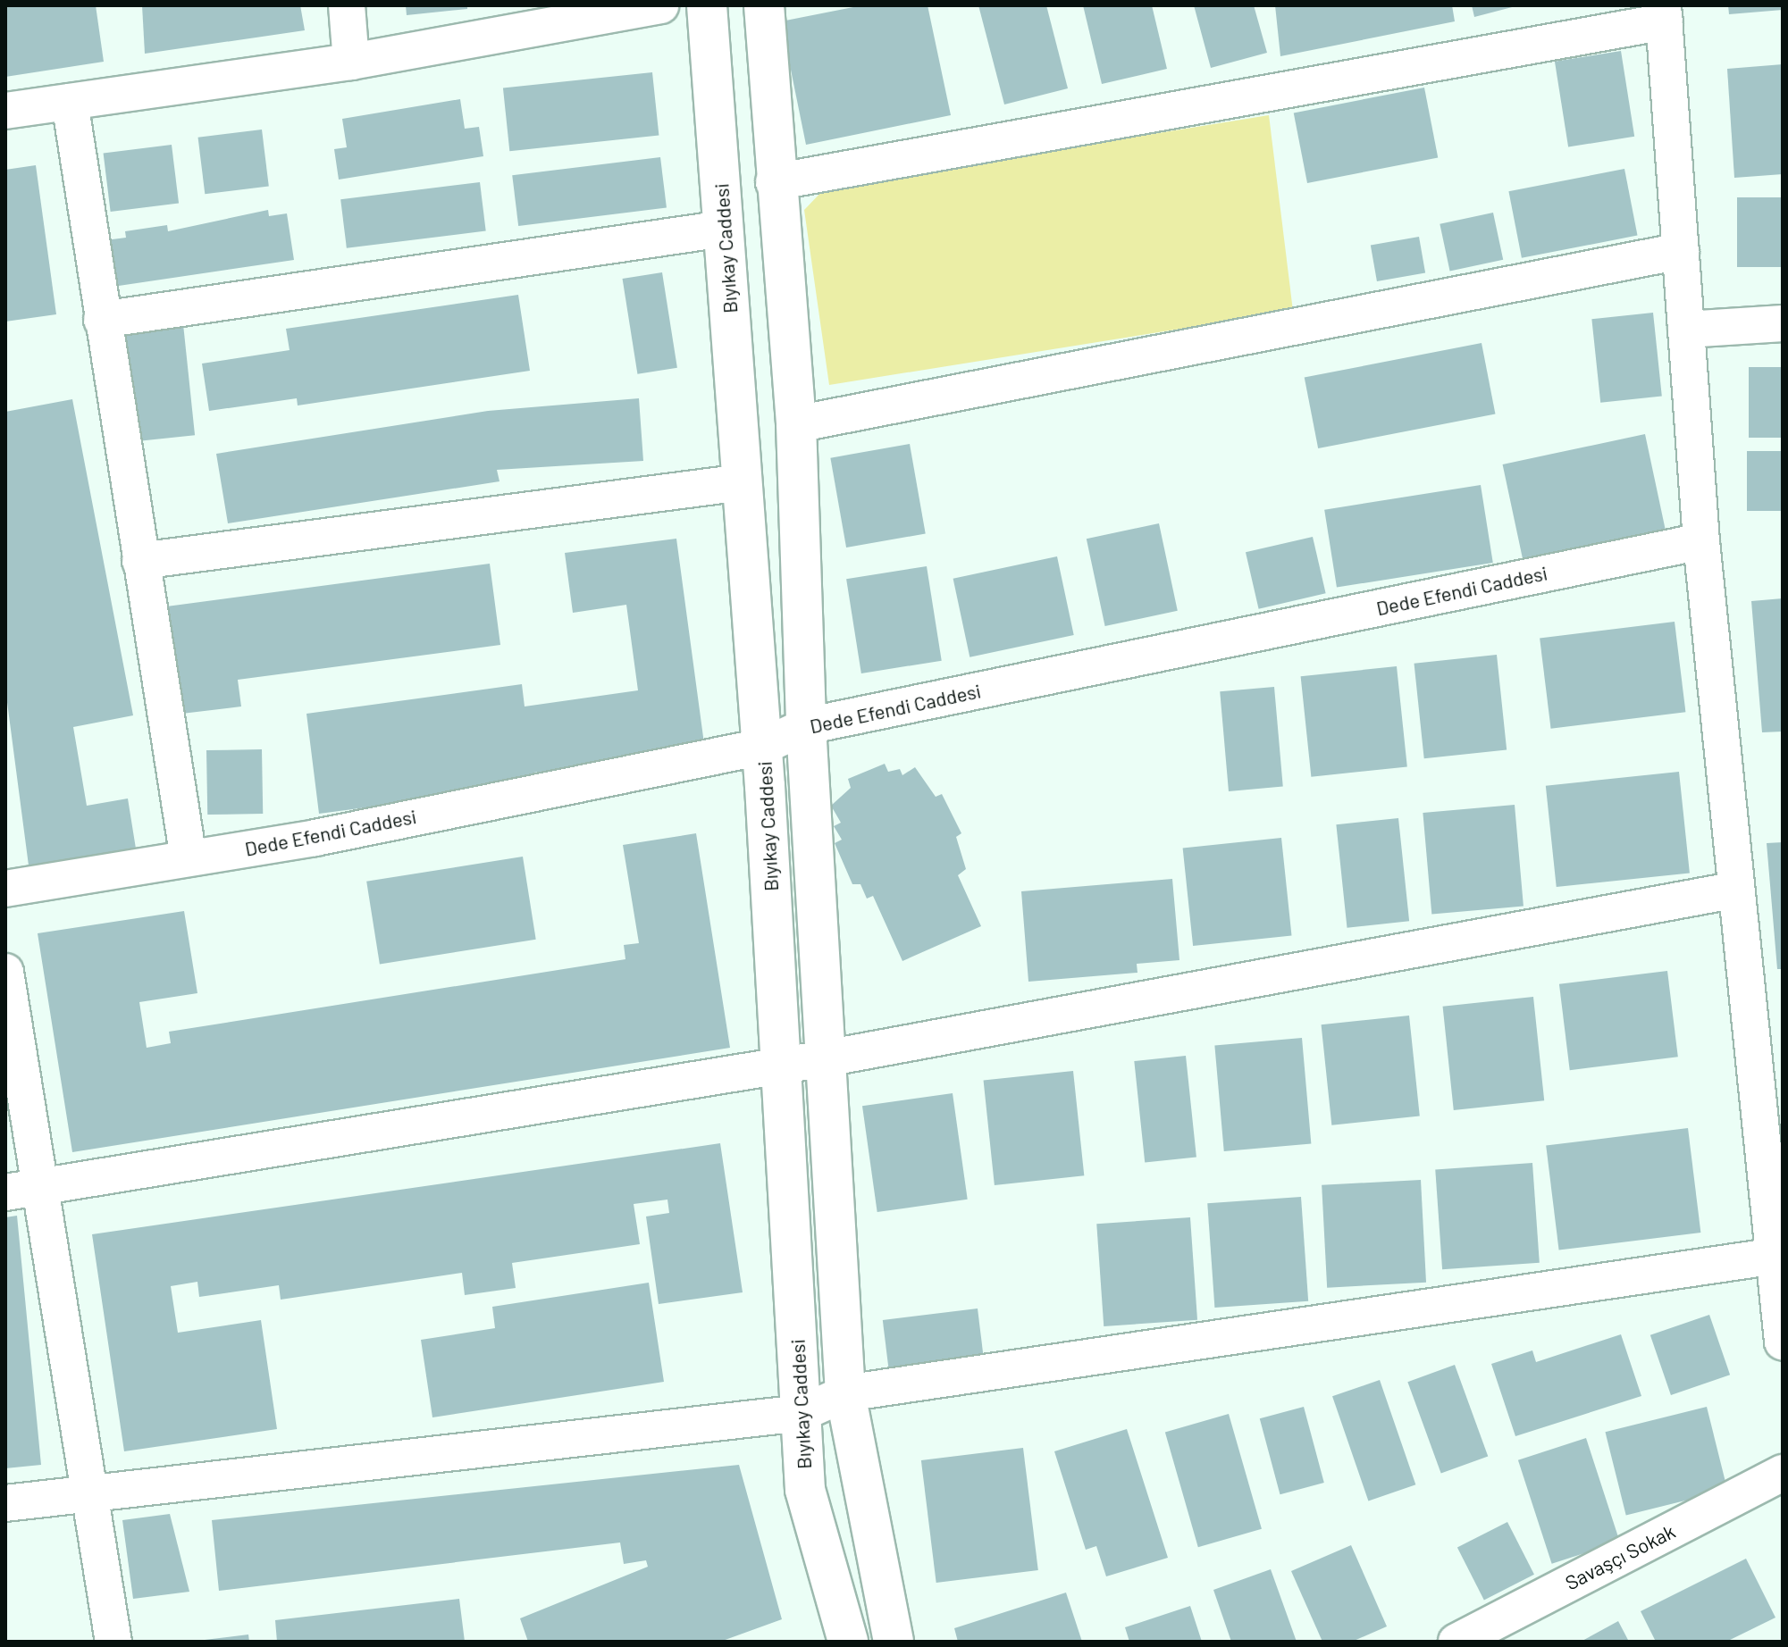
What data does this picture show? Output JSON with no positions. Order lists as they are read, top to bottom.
{
  "streets": {
    "street": ["Bıyıkay Caddesi", "Dede Efendi Caddesi", "Savaşçı Sokak"]
  },
  "crossings": [
    ["Bıyıkay Caddesi", "Dede Efendi Caddesi"]
  ]
}
